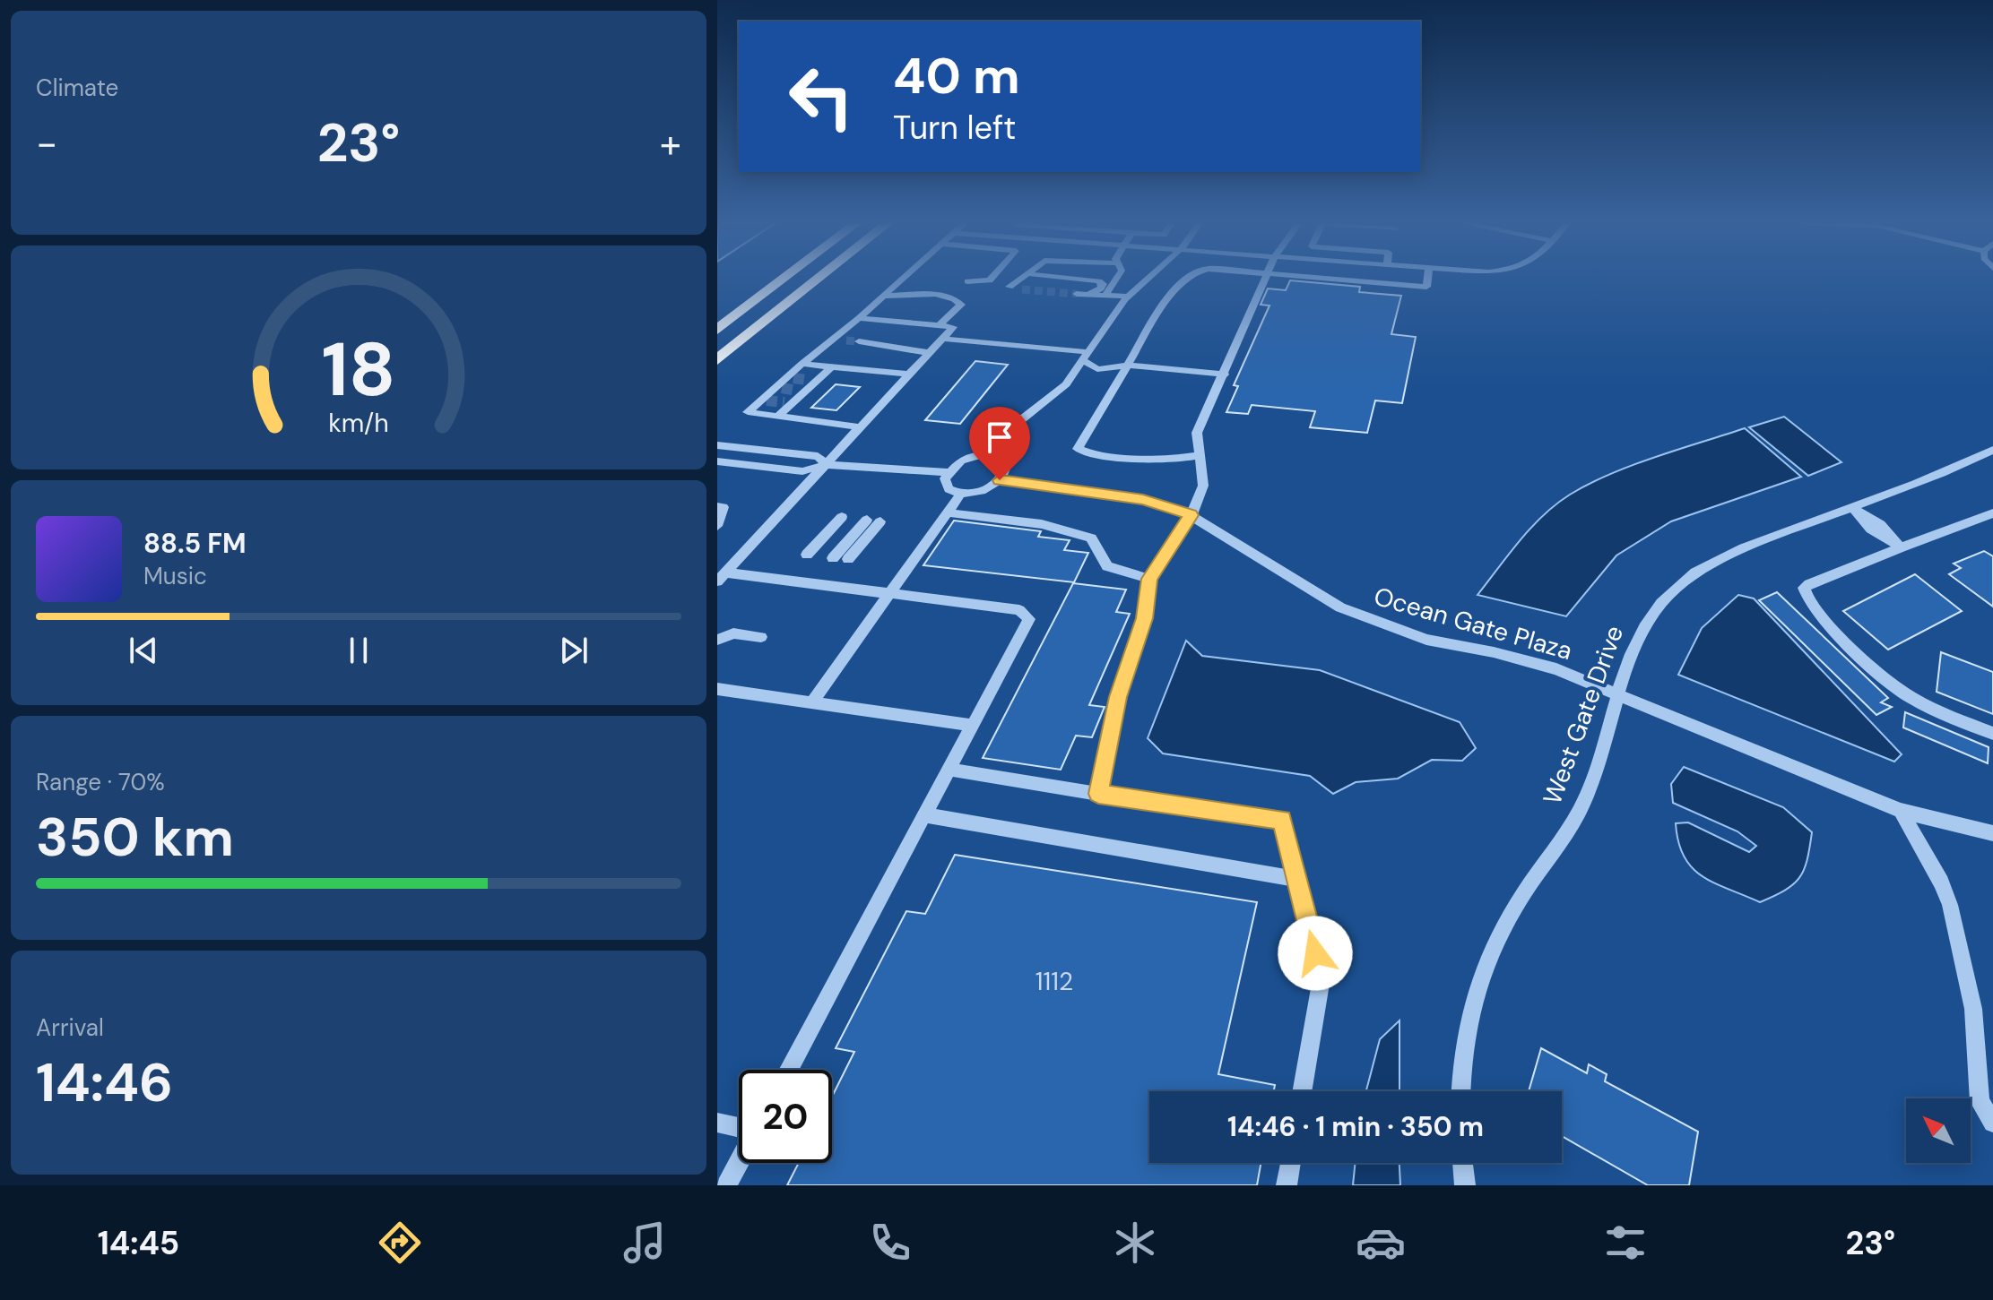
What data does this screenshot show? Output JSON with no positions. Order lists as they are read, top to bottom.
{
  "streets": {
    "street": ["Ocean Gate Plaza", "West Gate Drive"]
  },
  "crossings": [
    ["Ocean Gate Plaza", "West Gate Drive"]
  ],
  "house_numbers": ["1112"],
  "north": "top left",
  "page": {
    "tile": [
      "Climate",
      ["Range · 70%", "350 km"],
      ["Arrival", "14:46"]
    ],
    "turn": ["40 m", "Turn left"],
    "heat": ["−", "23°", "+"],
    "song": ["88.5 FM", "Music"],
    "limit": "20",
    "trip": "14:46 · 1 min · 350 m",
    "tabs": ["14:45", "23°"],
    "gauge": ["18", "km/h"]
  }
}
